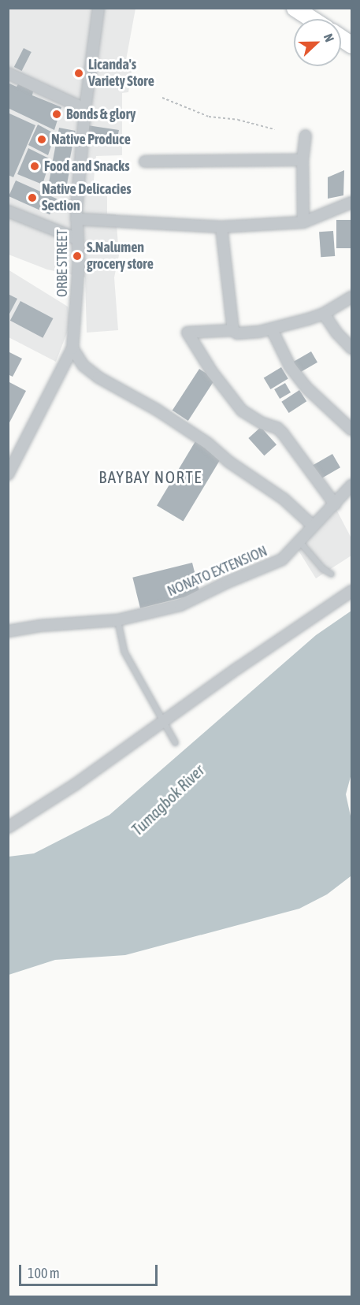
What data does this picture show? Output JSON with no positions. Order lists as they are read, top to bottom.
{
  "streets": {
    "street": ["ORBE STREET", "NONATO EXTENSION"]
  },
  "districts": ["BAYBAY NORTE"],
  "water": ["Tumagbok River"],
  "places": [
    "Licanda's Variety Store",
    "Bonds & glory",
    "Native Produce",
    "Food and Snacks",
    "Native Delicacies Section",
    "S.Nalumen grocery store"
  ],
  "scale_bar": "100 m",
  "north": "right"
}
